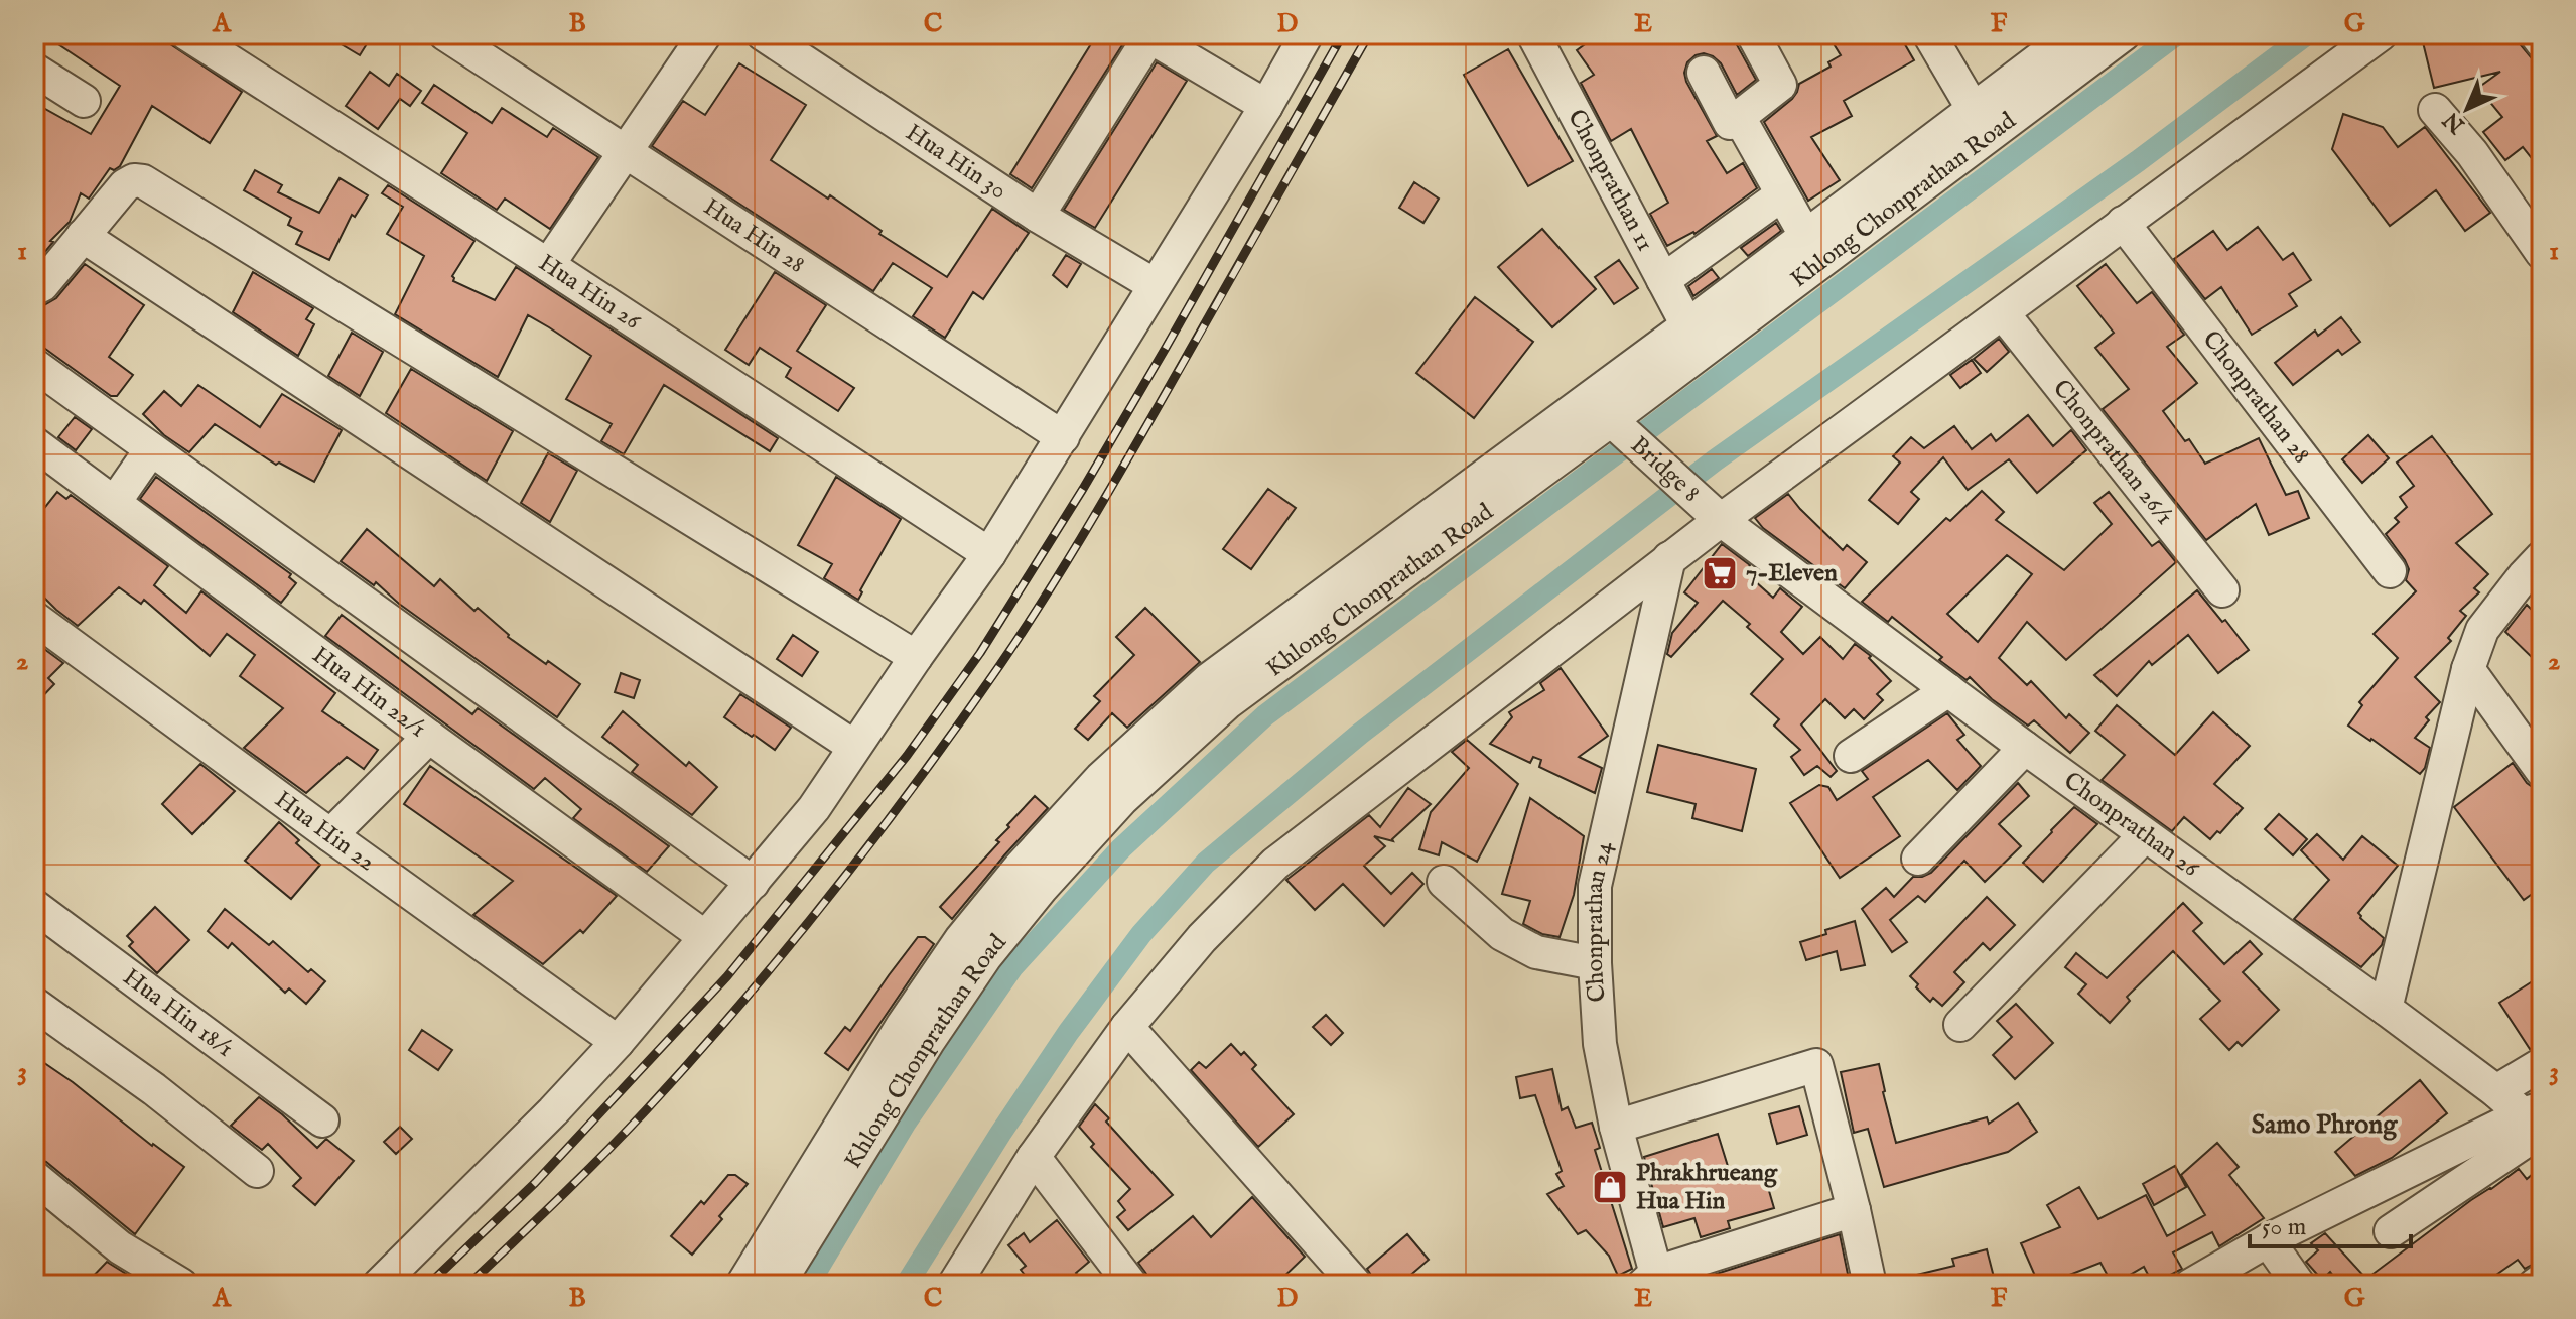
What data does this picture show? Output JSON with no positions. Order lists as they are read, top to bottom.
{
  "streets": {
    "street": [
      "Hua Hin 30",
      "Chonprathan 11",
      "Khlong Chonprathan Road",
      "Hua Hin 28",
      "Hua Hin 26",
      "Chonprathan 28",
      "Chonprathan 26/1",
      "Bridge 8",
      "Hua Hin 22/1",
      "Chonprathan 26",
      "Hua Hin 22",
      "Chonprathan 24",
      "Hua Hin 18/1"
    ]
  },
  "crossings": [
    ["Chonprathan 11", "Khlong Chonprathan Road"],
    ["Khlong Chonprathan Road", "Bridge 8"],
    ["Bridge 8", "Chonprathan 26"]
  ],
  "districts": ["Samo Phrong"],
  "places": {
    "supermarket": ["7-Eleven"],
    "shop": ["Phrakhrueang Hua Hin"]
  },
  "scale_bar": "50 m",
  "north": "bottom left",
  "grid": {
    "columns": [
      "A",
      "B",
      "C",
      "D",
      "E",
      "F",
      "G"
    ],
    "rows": ["1", "2", "3"]
  }
}
